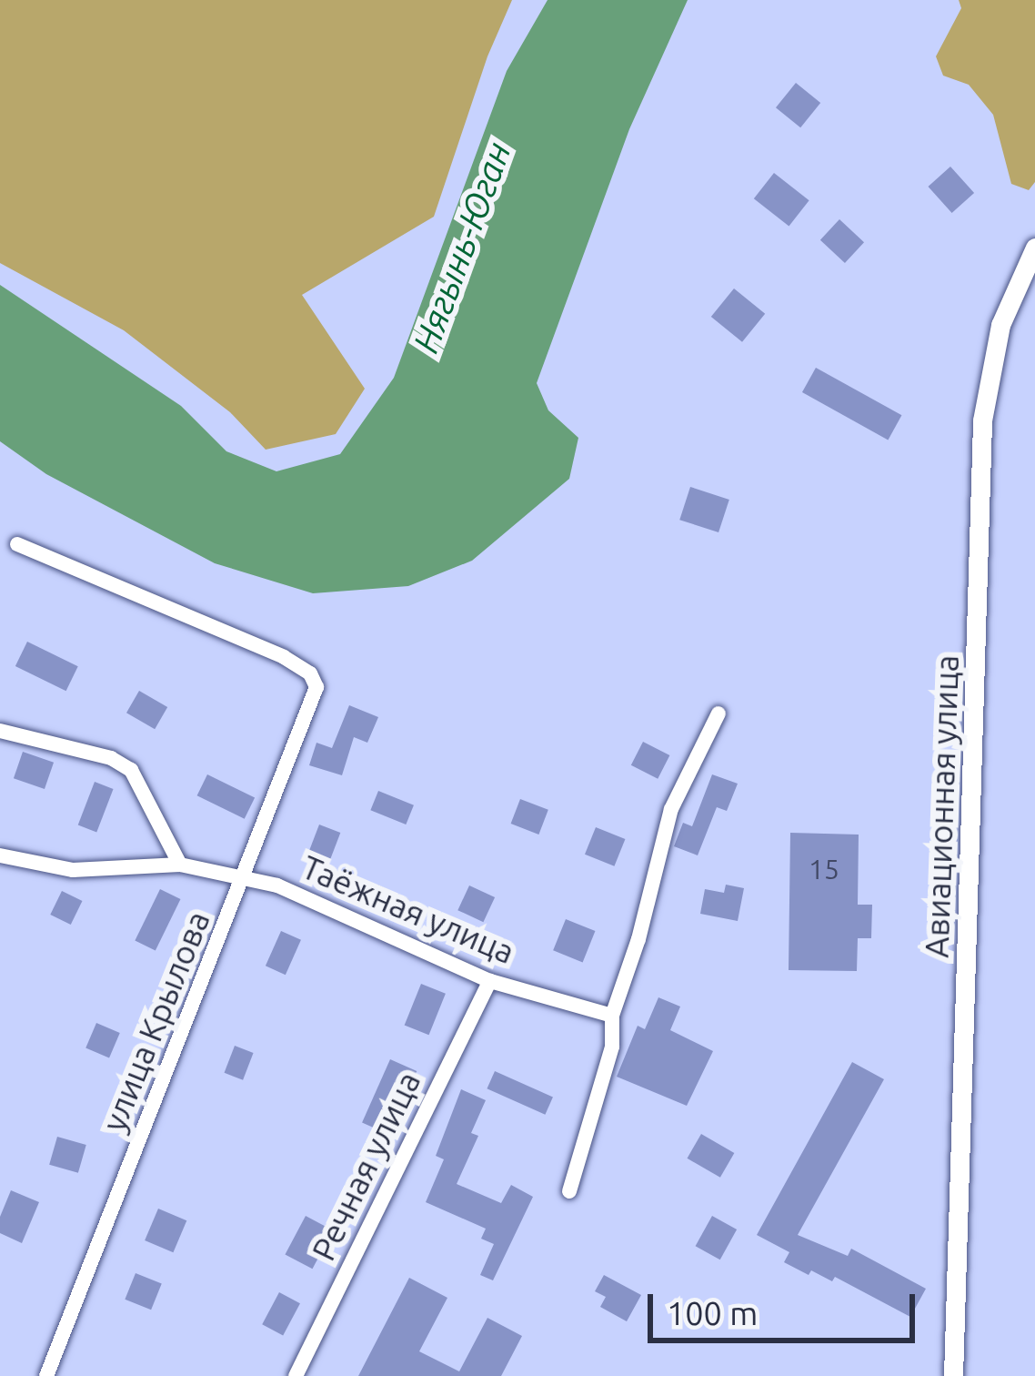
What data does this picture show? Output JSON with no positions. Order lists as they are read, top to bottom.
{
  "streets": {
    "street": [
      "Авиационная улица",
      "Таёжная улица",
      "улица Крылова",
      "Речная улица"
    ]
  },
  "crossings": [
    ["Таёжная улица", "улица Крылова"],
    ["Таёжная улица", "Речная улица"]
  ],
  "water": ["Нягынь-Юган"],
  "house_numbers": ["15"],
  "scale_bar": "100 m"
}
